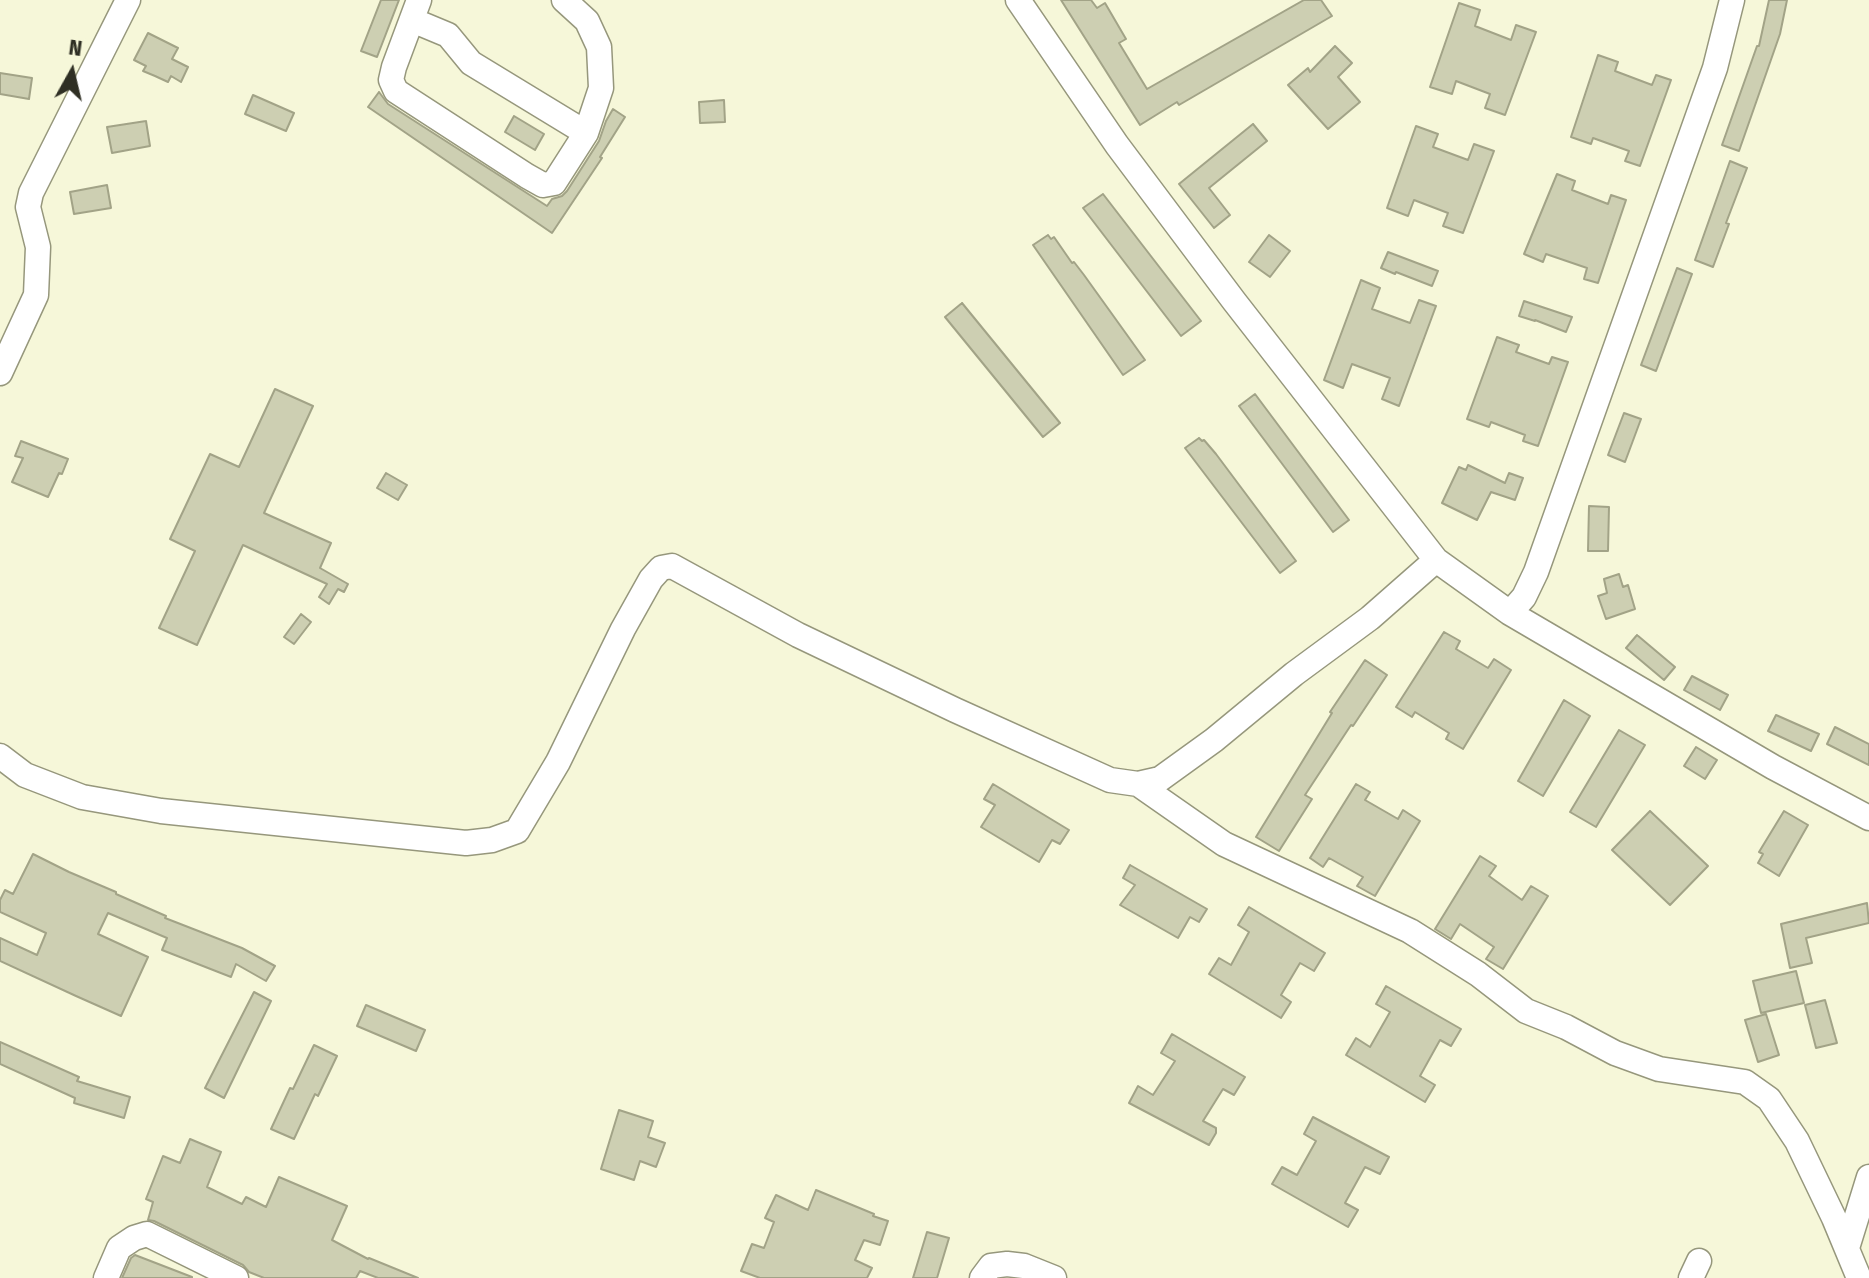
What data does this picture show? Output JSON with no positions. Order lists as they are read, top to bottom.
{
  "north": "top"
}
